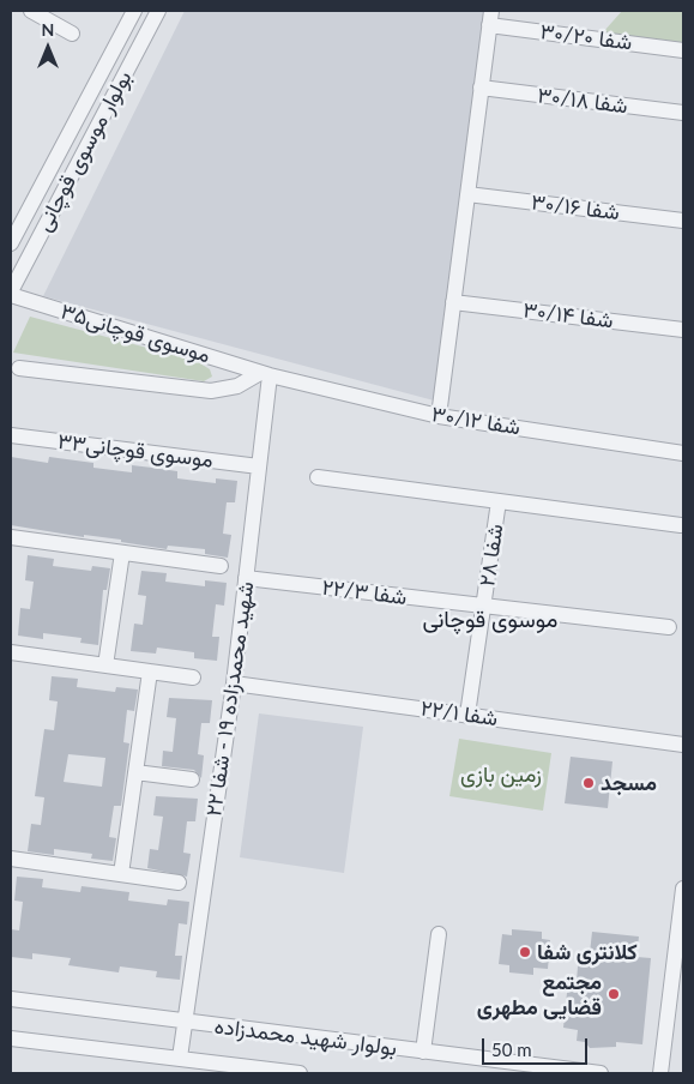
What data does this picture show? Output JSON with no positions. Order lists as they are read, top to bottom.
{
  "streets": {
    "street": [
      "شفا ۳۰/۲۰",
      "شفا ۳۰/۱۸",
      "بولوار موسوی قوچانی",
      "شفا ۳۰/۱۶",
      "شفا ۳۰/۱۴",
      "موسوی قوچانی۳۵",
      "شفا ۳۰/۱۲",
      "موسوی قوچانی۳۳",
      "شفا ۲۸",
      "شفا ۲۲/۳",
      "شهید محمدزاده ۱۹ - شفا ۲۲",
      "۲۲/۱ شفا",
      "بولوار شهید محمدزاده"
    ]
  },
  "crossings": [
    ["بولوار موسوی قوچانی", "موسوی قوچانی۳۵"],
    ["موسوی قوچانی۳۵", "شفا ۳۰/۱۲"],
    ["موسوی قوچانی۳۵", "شهید محمدزاده ۱۹ - شفا ۲۲"],
    ["شفا ۳۰/۱۲", "شهید محمدزاده ۱۹ - شفا ۲۲"],
    ["موسوی قوچانی۳۳", "شهید محمدزاده ۱۹ - شفا ۲۲"],
    ["شفا ۲۸", "شفا ۲۲/۳"],
    ["شفا ۲۸", "۲۲/۱ شفا"],
    ["شفا ۲۲/۳", "شهید محمدزاده ۱۹ - شفا ۲۲"],
    ["شهید محمدزاده ۱۹ - شفا ۲۲", "۲۲/۱ شفا"],
    ["شهید محمدزاده ۱۹ - شفا ۲۲", "بولوار شهید محمدزاده"]
  ],
  "districts": ["موسوی قوچانی"],
  "parks": ["زمین بازی"],
  "places": ["مسجد", "کلانتری شفا", "مجتمع قضایی مطهری"],
  "scale_bar": "50 m",
  "north": "top"
}
